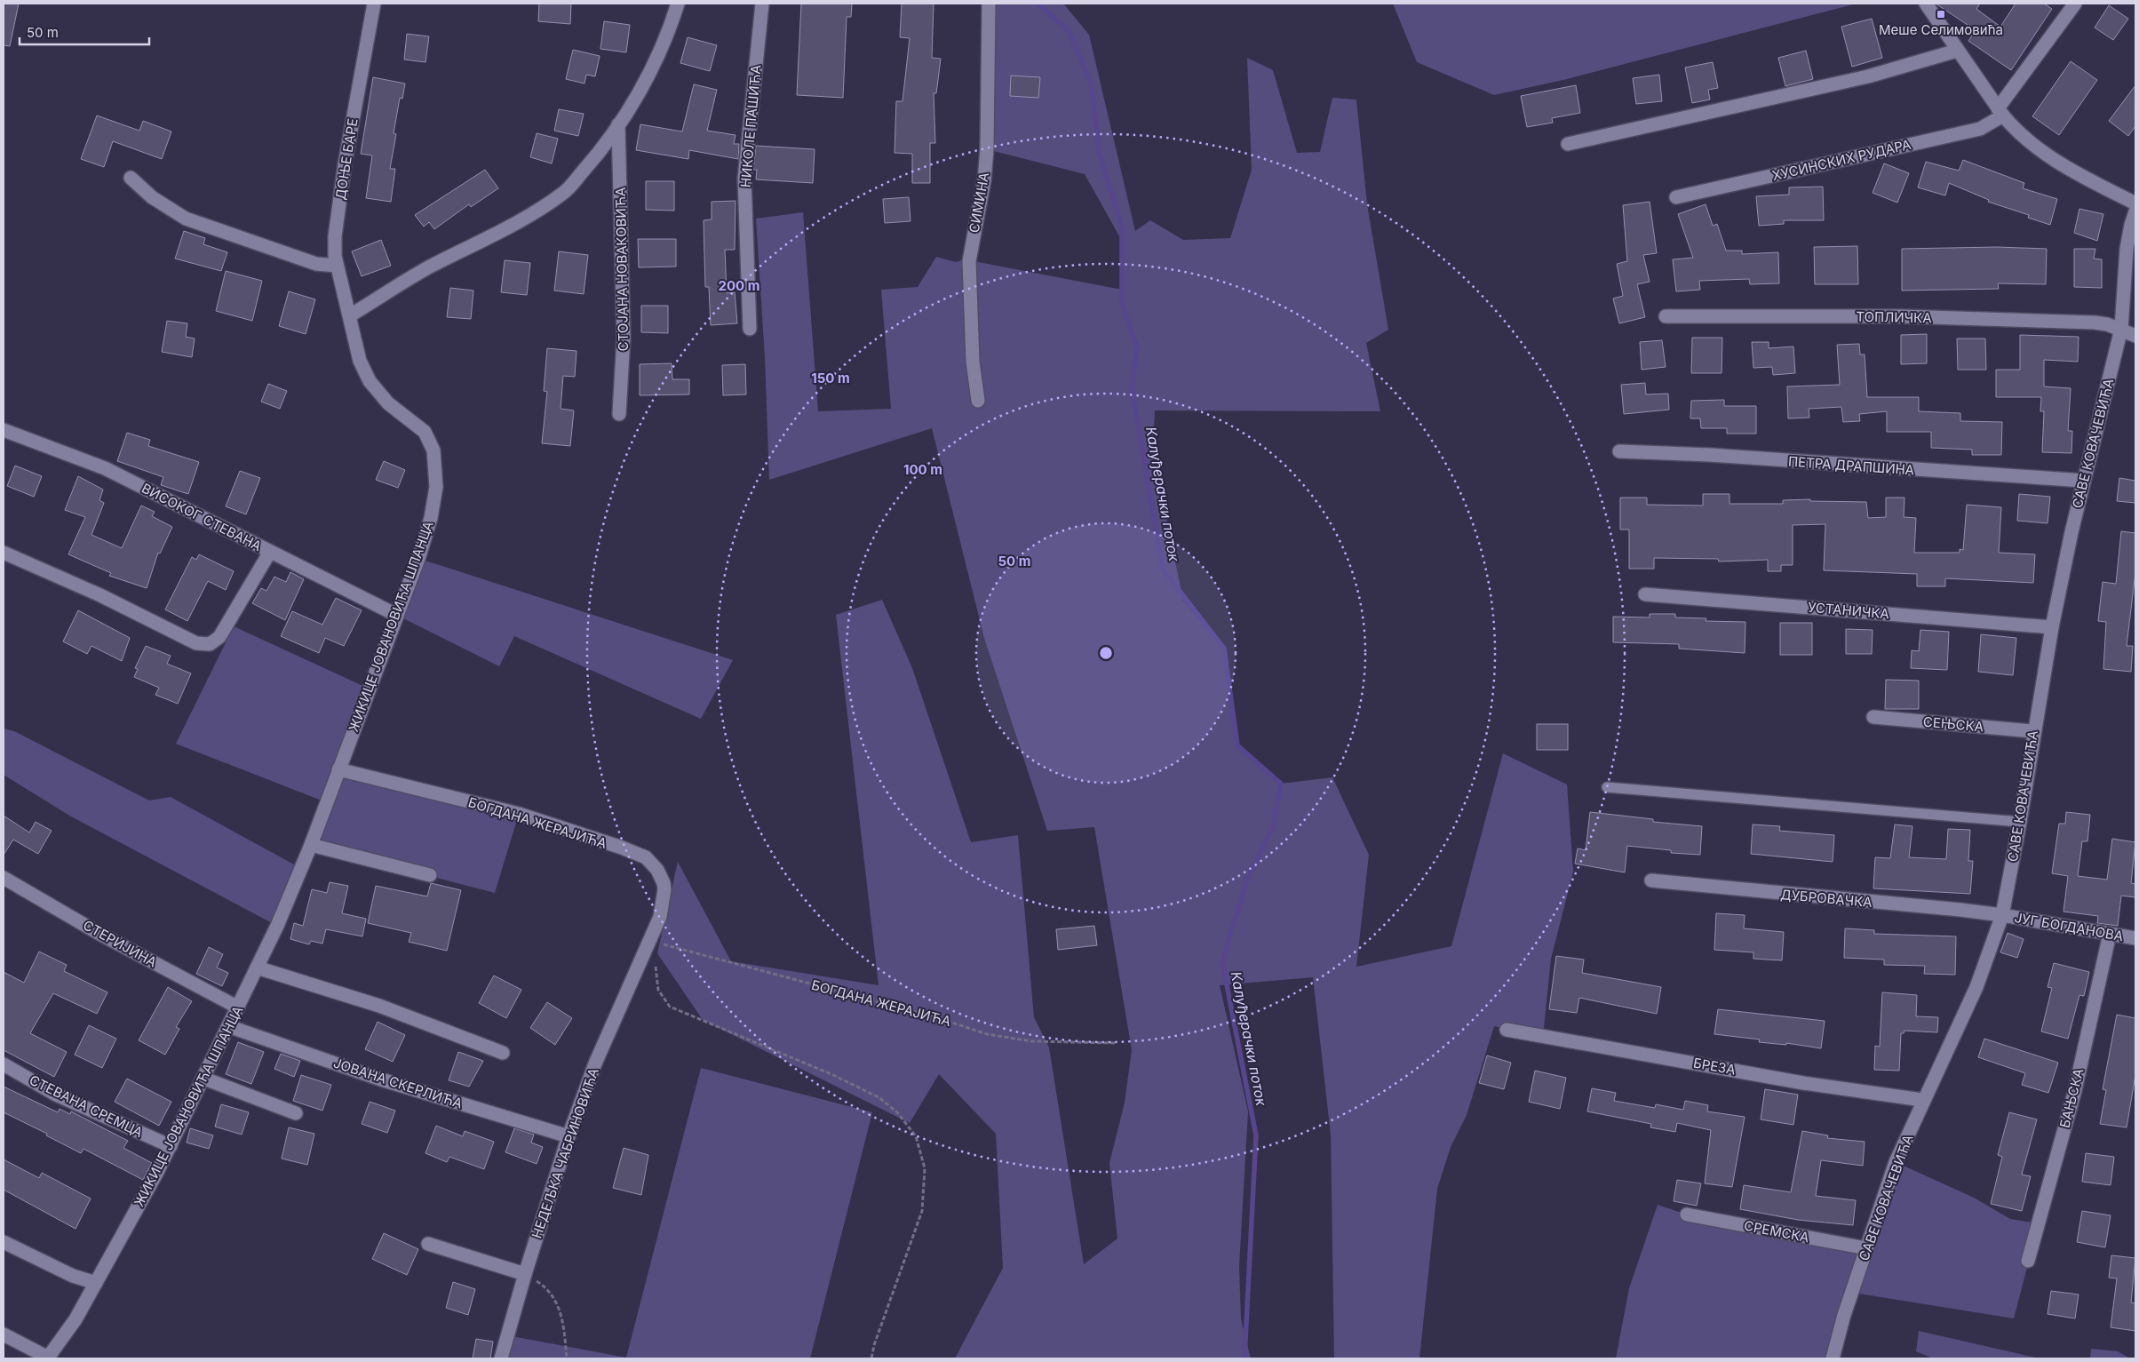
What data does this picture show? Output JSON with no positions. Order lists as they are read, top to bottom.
{
  "streets": {
    "street": [
      "НИКОЛЕ ПАШИЋА",
      "ДОЊЕ БАРЕ",
      "ХУСИНСКИХ РУДАРА",
      "СИМИНА",
      "СТОЈАНА НОВАКОВИЋА",
      "ТОПЛИЧКА",
      "САВЕ КОВАЧЕВИЋА",
      "ПЕТРА ДРАПШИНА",
      "ВИСОКОГ СТЕВАНА",
      "УСТАНИЧКА",
      "ЖИКИЦЕ ЈОВАНОВИЋА ШПАНЦА",
      "СЕЊСКА",
      "БОГДАНА ЖЕРАЈИЋА",
      "ДУБРОВАЧКА",
      "ЈУГ БОГДАНОВА",
      "СТЕРИЈИНА",
      "БРЕЗА",
      "ЈОВАНА СКЕРЛИЋА",
      "БАЊСКА",
      "СТЕВАНА СРЕМЦА",
      "НЕДЕЉКА ЧАБРИНОВИЋА",
      "СРЕМСКА"
    ]
  },
  "crossings": [
    ["ДОЊЕ БАРЕ", "ЖИКИЦЕ ЈОВАНОВИЋА ШПАНЦА"],
    ["ТОПЛИЧКА", "САВЕ КОВАЧЕВИЋА"],
    ["САВЕ КОВАЧЕВИЋА", "ПЕТРА ДРАПШИНА"],
    ["САВЕ КОВАЧЕВИЋА", "УСТАНИЧКА"],
    ["САВЕ КОВАЧЕВИЋА", "СЕЊСКА"],
    ["САВЕ КОВАЧЕВИЋА", "ДУБРОВАЧКА"],
    ["САВЕ КОВАЧЕВИЋА", "ЈУГ БОГДАНОВА"],
    ["САВЕ КОВАЧЕВИЋА", "БРЕЗА"],
    ["САВЕ КОВАЧЕВИЋА", "СРЕМСКА"],
    ["ВИСОКОГ СТЕВАНА", "ЖИКИЦЕ ЈОВАНОВИЋА ШПАНЦА"],
    ["ЖИКИЦЕ ЈОВАНОВИЋА ШПАНЦА", "БОГДАНА ЖЕРАЈИЋА"],
    ["ЖИКИЦЕ ЈОВАНОВИЋА ШПАНЦА", "СТЕРИЈИНА"],
    ["ЖИКИЦЕ ЈОВАНОВИЋА ШПАНЦА", "ЈОВАНА СКЕРЛИЋА"],
    ["ЖИКИЦЕ ЈОВАНОВИЋА ШПАНЦА", "СТЕВАНА СРЕМЦА"],
    ["БОГДАНА ЖЕРАЈИЋА", "НЕДЕЉКА ЧАБРИНОВИЋА"],
    ["ДУБРОВАЧКА", "ЈУГ БОГДАНОВА"],
    ["ЈУГ БОГДАНОВА", "БАЊСКА"],
    ["ЈОВАНА СКЕРЛИЋА", "НЕДЕЉКА ЧАБРИНОВИЋА"]
  ],
  "water": ["Калуђерачки поток"],
  "places": {
    "transit": ["Меше Селимовића"]
  },
  "scale_bar": "50 m",
  "rings": [
    "200 m",
    "150 m",
    "100 m",
    "50 m"
  ]
}
